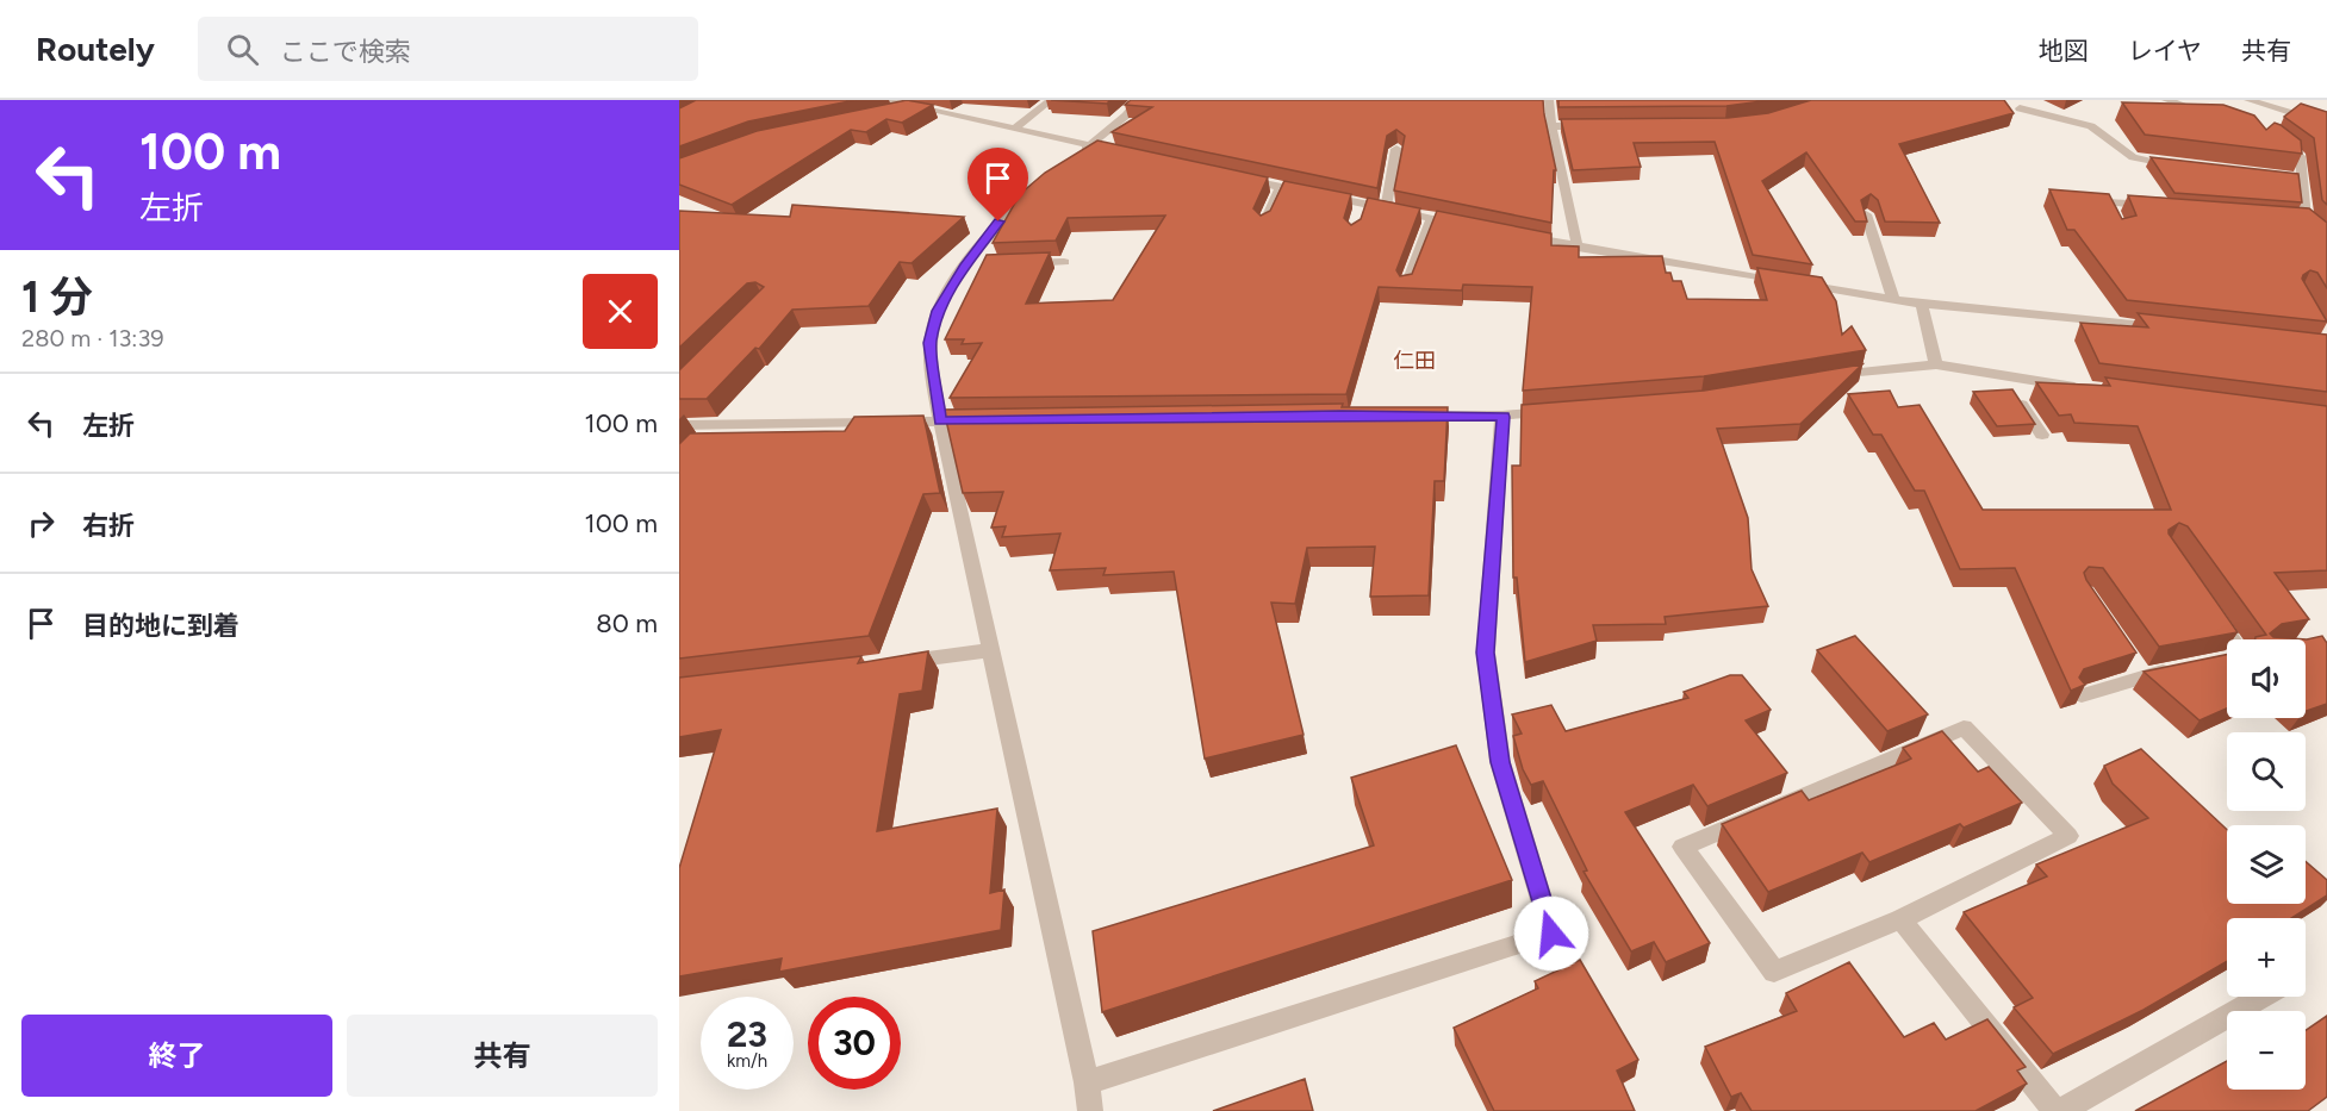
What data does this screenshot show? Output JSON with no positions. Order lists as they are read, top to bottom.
{
  "districts": ["仁田"],
  "page": {
    "header": "Routely",
    "search": "ここで検索",
    "nav": ["地図", "レイヤ", "共有"],
    "turn": ["100 m", "左折"],
    "heading": ["1 分", "280 m · 13:39"],
    "list": [
      {
        "name": "左折",
        "value": "100 m"
      },
      {
        "name": "右折",
        "value": "100 m"
      },
      {
        "name": "目的地に到着",
        "value": "80 m"
      }
    ],
    "map_buttons": ["+", "−"],
    "speed": "23 km/h",
    "limit": "30",
    "buttons": ["終了", "共有"]
  }
}
